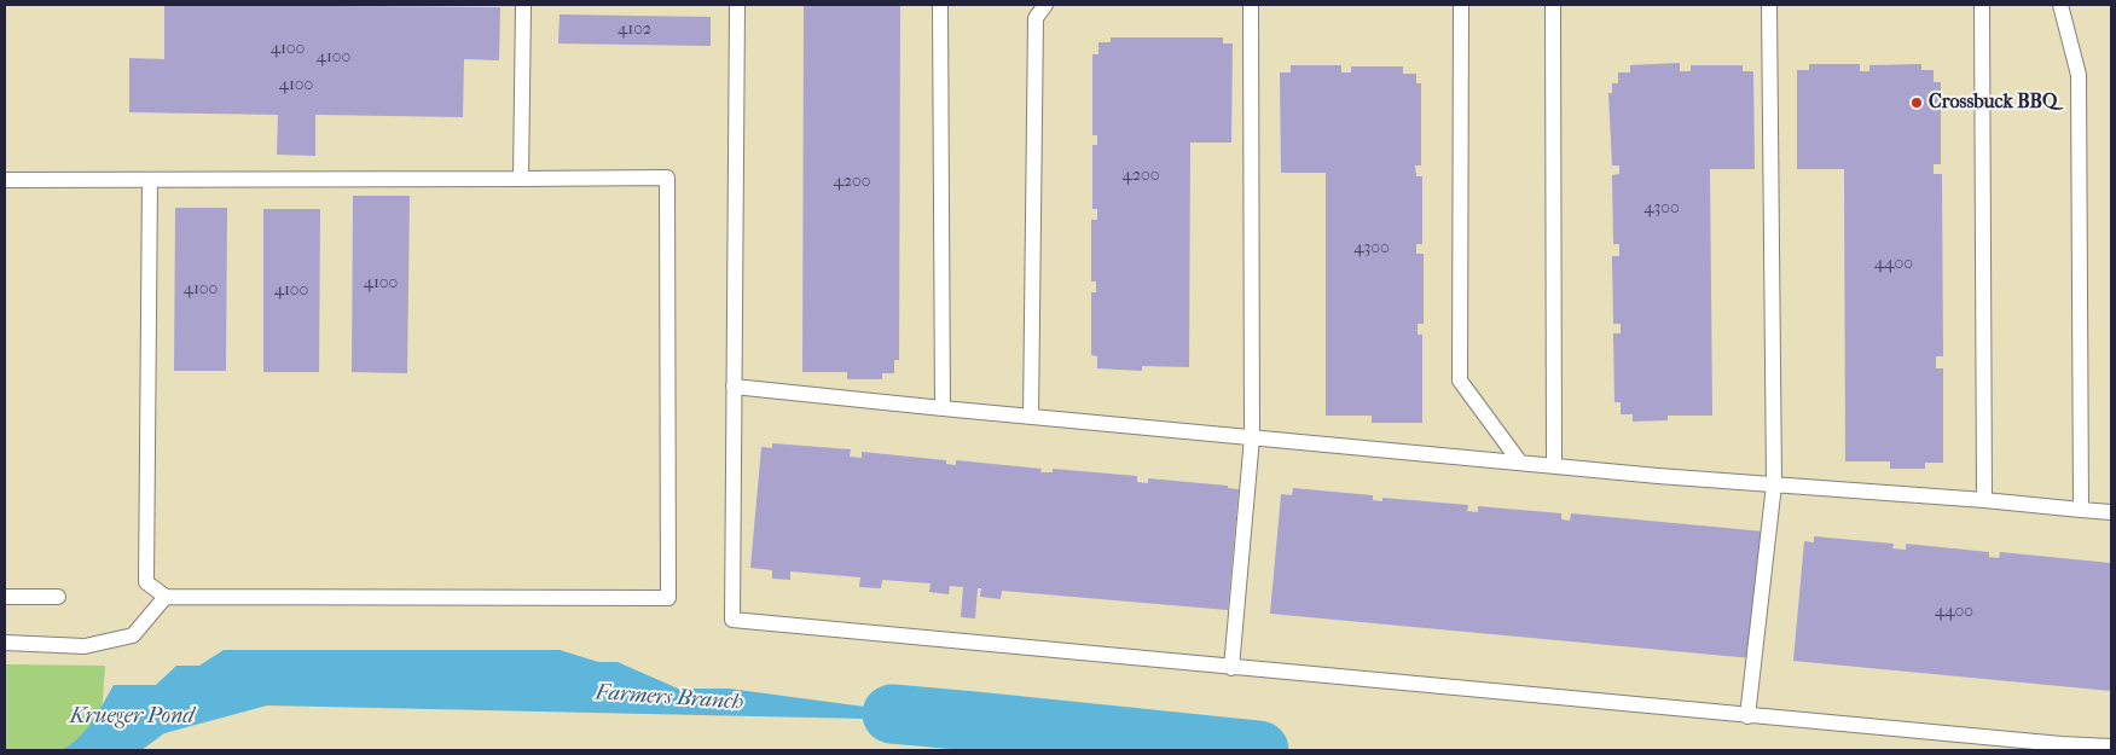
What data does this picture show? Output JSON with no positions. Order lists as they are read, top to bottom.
{
  "water": ["Farmers Branch", "Krueger Pond"],
  "places": ["Crossbuck BBQ"],
  "house_numbers": [
    "4102",
    "4100",
    "4100",
    "4100",
    "4200",
    "4200",
    "4300",
    "4300",
    "4400",
    "4100",
    "4100",
    "4100",
    "4400"
  ]
}
